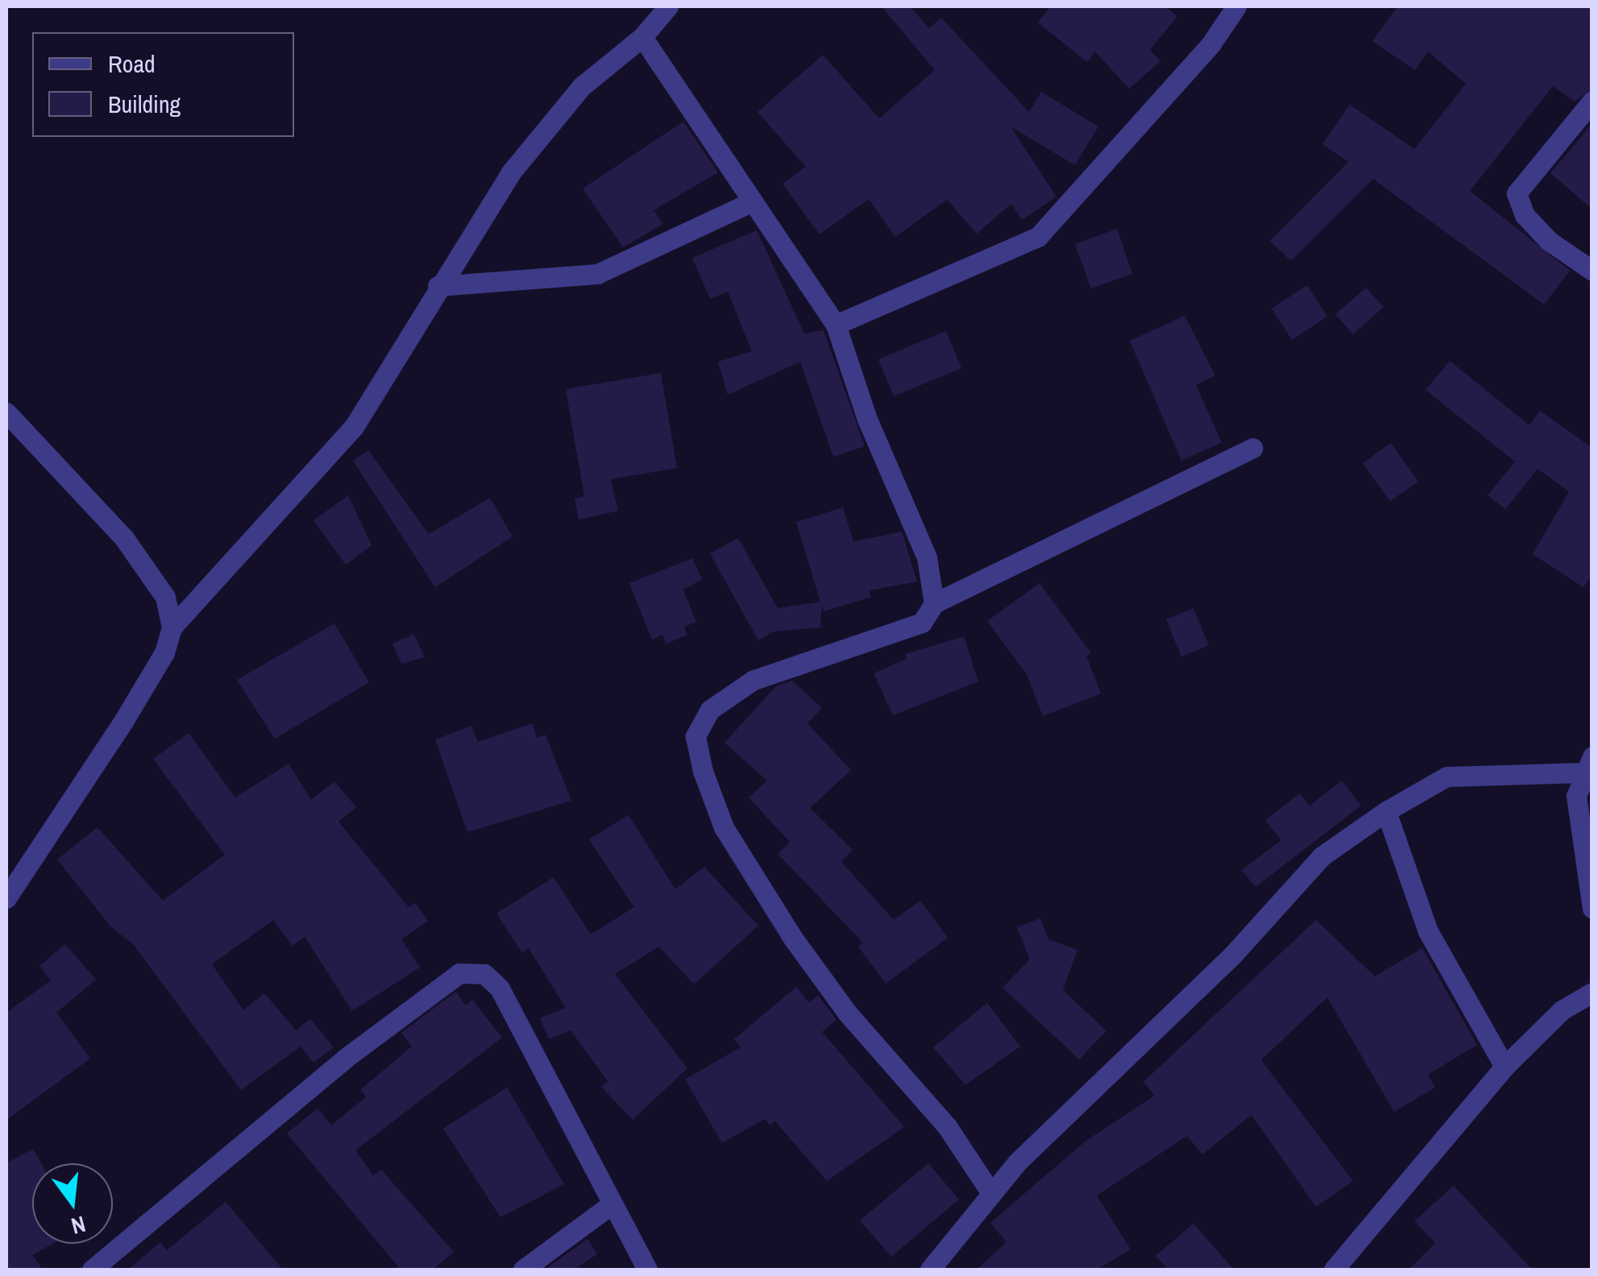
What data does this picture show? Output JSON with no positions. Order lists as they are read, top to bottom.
{
  "legend": ["Road", "Building"],
  "north": "bottom"
}
